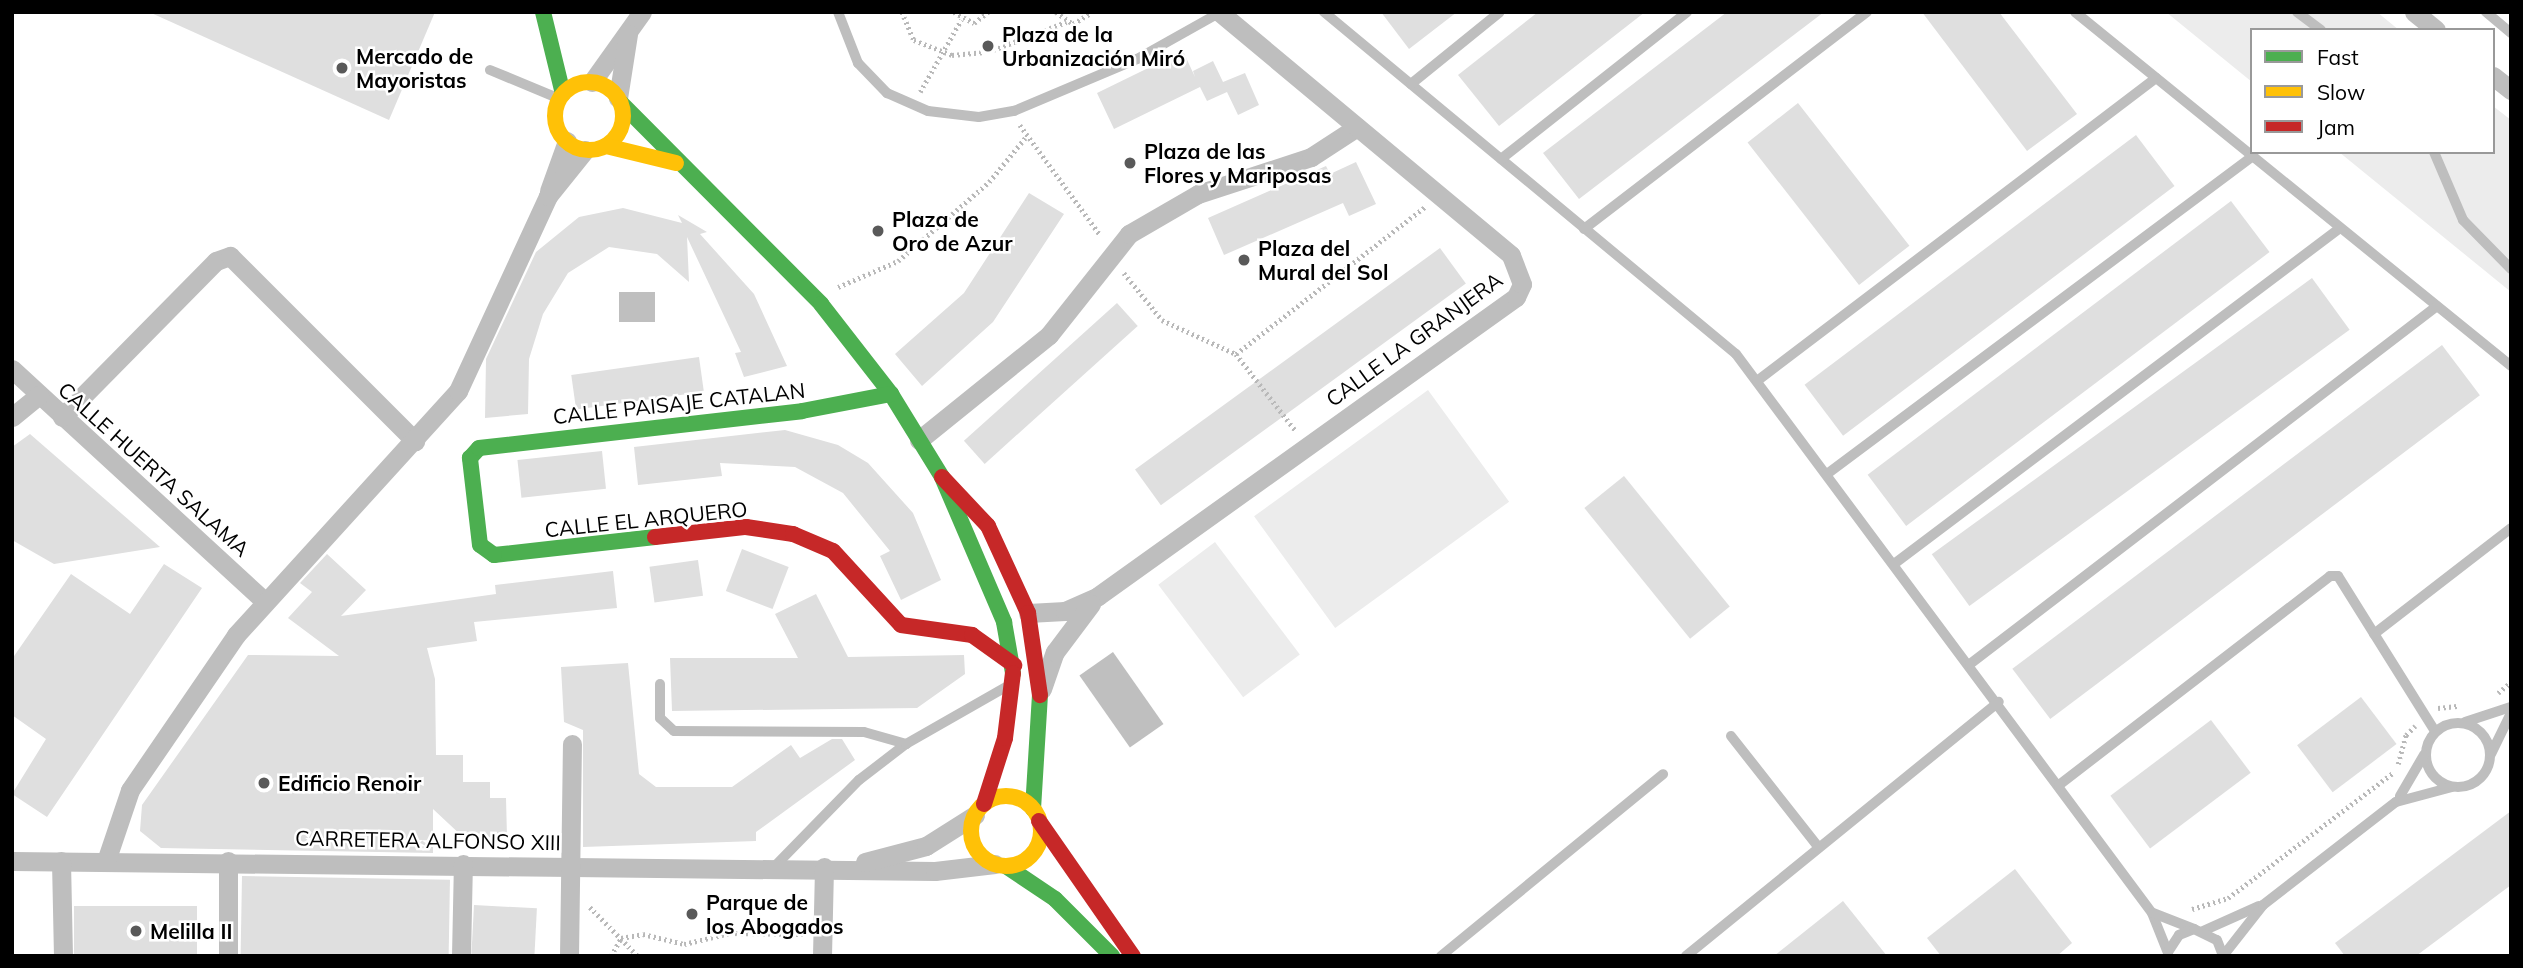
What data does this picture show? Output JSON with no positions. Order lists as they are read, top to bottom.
{
  "streets": {
    "street": [
      "CALLE LA GRANJERA",
      "CALLE PAISAJE CATALAN",
      "CALLE HUERTA SALAMA",
      "CALLE EL ARQUERO",
      "CARRETERA ALFONSO XIII"
    ]
  },
  "crossings": [
    ["CALLE PAISAJE CATALAN", "CALLE EL ARQUERO"]
  ],
  "places": [
    "Plaza de la Urbanización Miró",
    "Mercado de Mayoristas",
    "Plaza de las Flores y Mariposas",
    "Plaza de Oro de Azur",
    "Plaza del Mural del Sol",
    "Edificio Renoir",
    "Parque de los Abogados",
    "Melilla II"
  ],
  "legend": ["Fast", "Slow", "Jam"]
}
